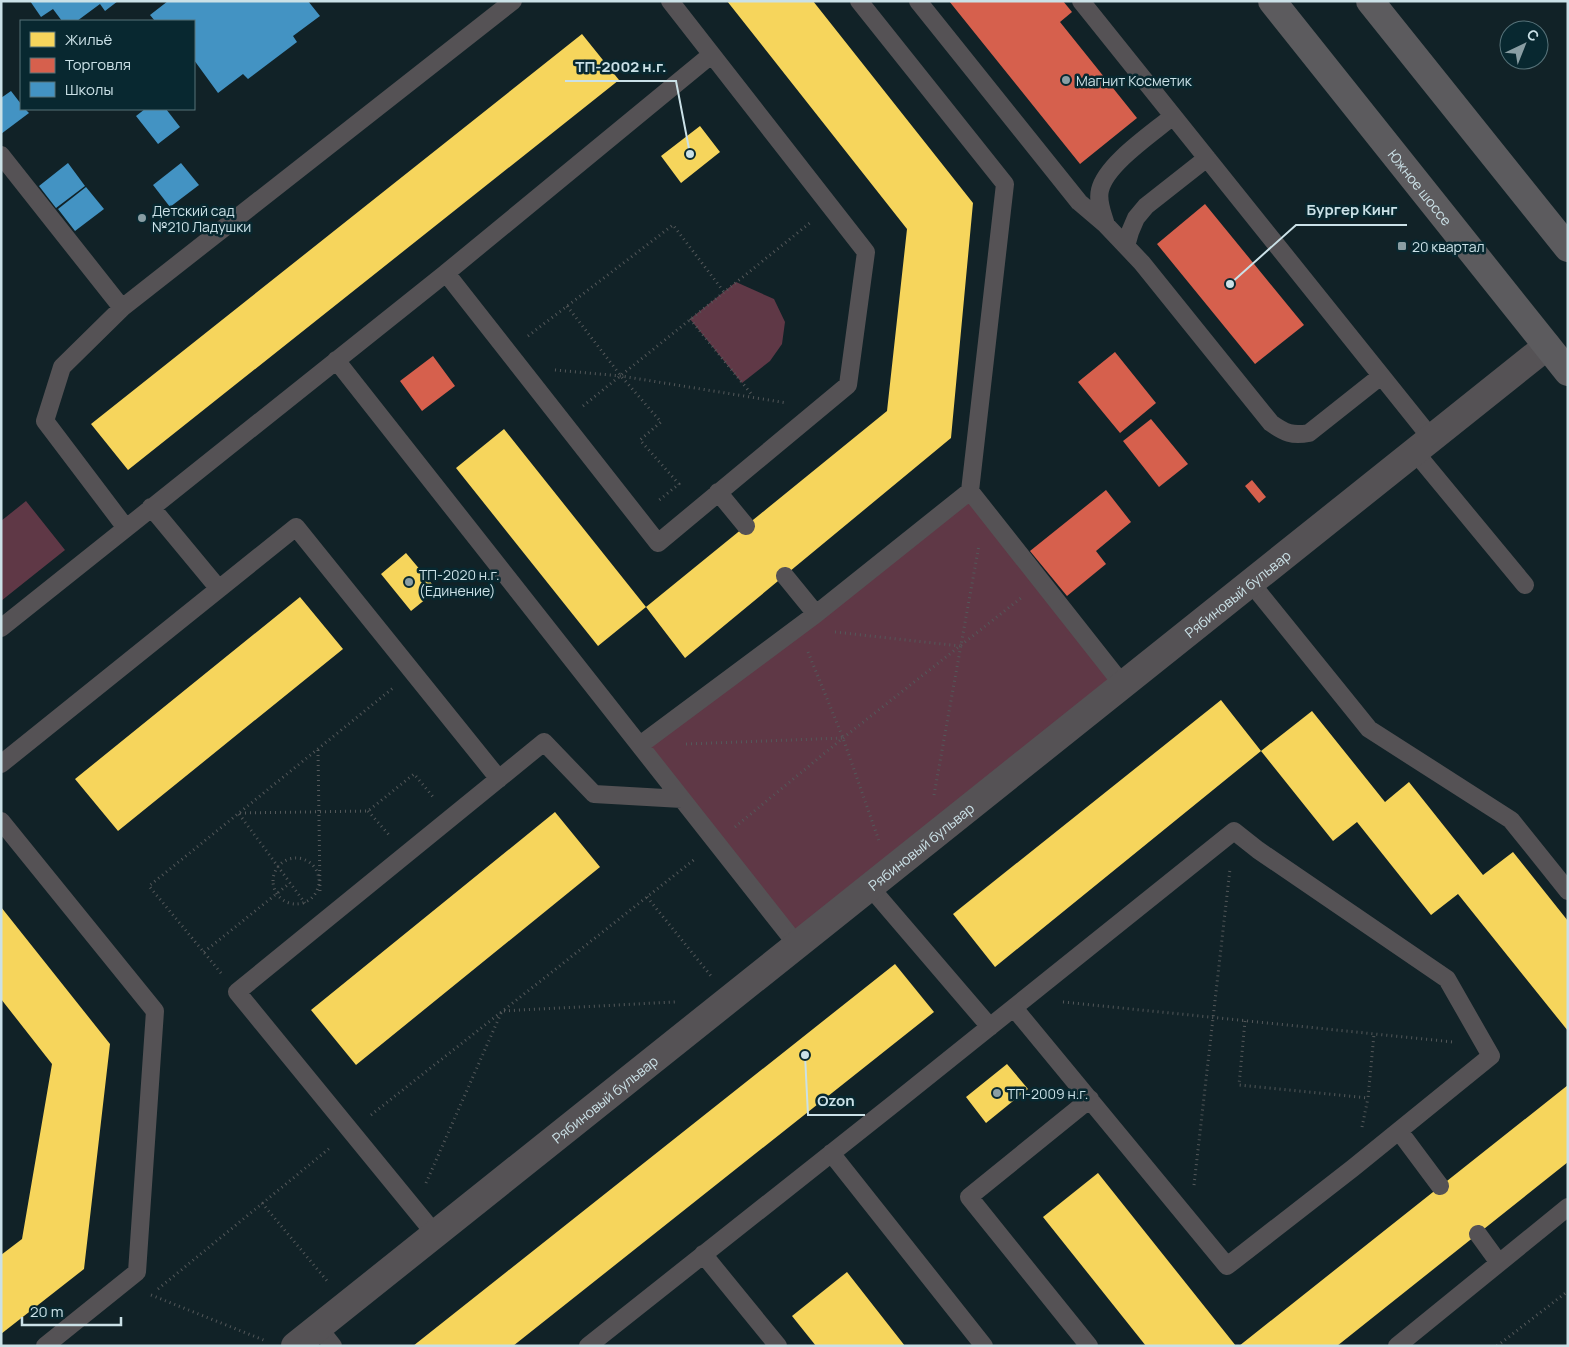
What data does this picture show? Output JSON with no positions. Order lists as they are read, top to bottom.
{
  "streets": {
    "main road": ["Южное шоссе"],
    "street": ["Рябиновый бульвар"]
  },
  "crossings": [
    ["Южное шоссе", "Рябиновый бульвар"]
  ],
  "places": {
    "other": [
      "Магнит Косметик",
      "ТП-2002 н.г.",
      "Детский сад №210 Ладушки",
      "Бургер Кинг",
      "ТП-2020 н.г. (Единение)",
      "Ozon",
      "ТП-2009 н.г."
    ],
    "transit": ["20 квартал"]
  },
  "legend": ["Жильё", "Торговля", "Школы"],
  "scale_bar": "20 m",
  "north": "top right"
}
